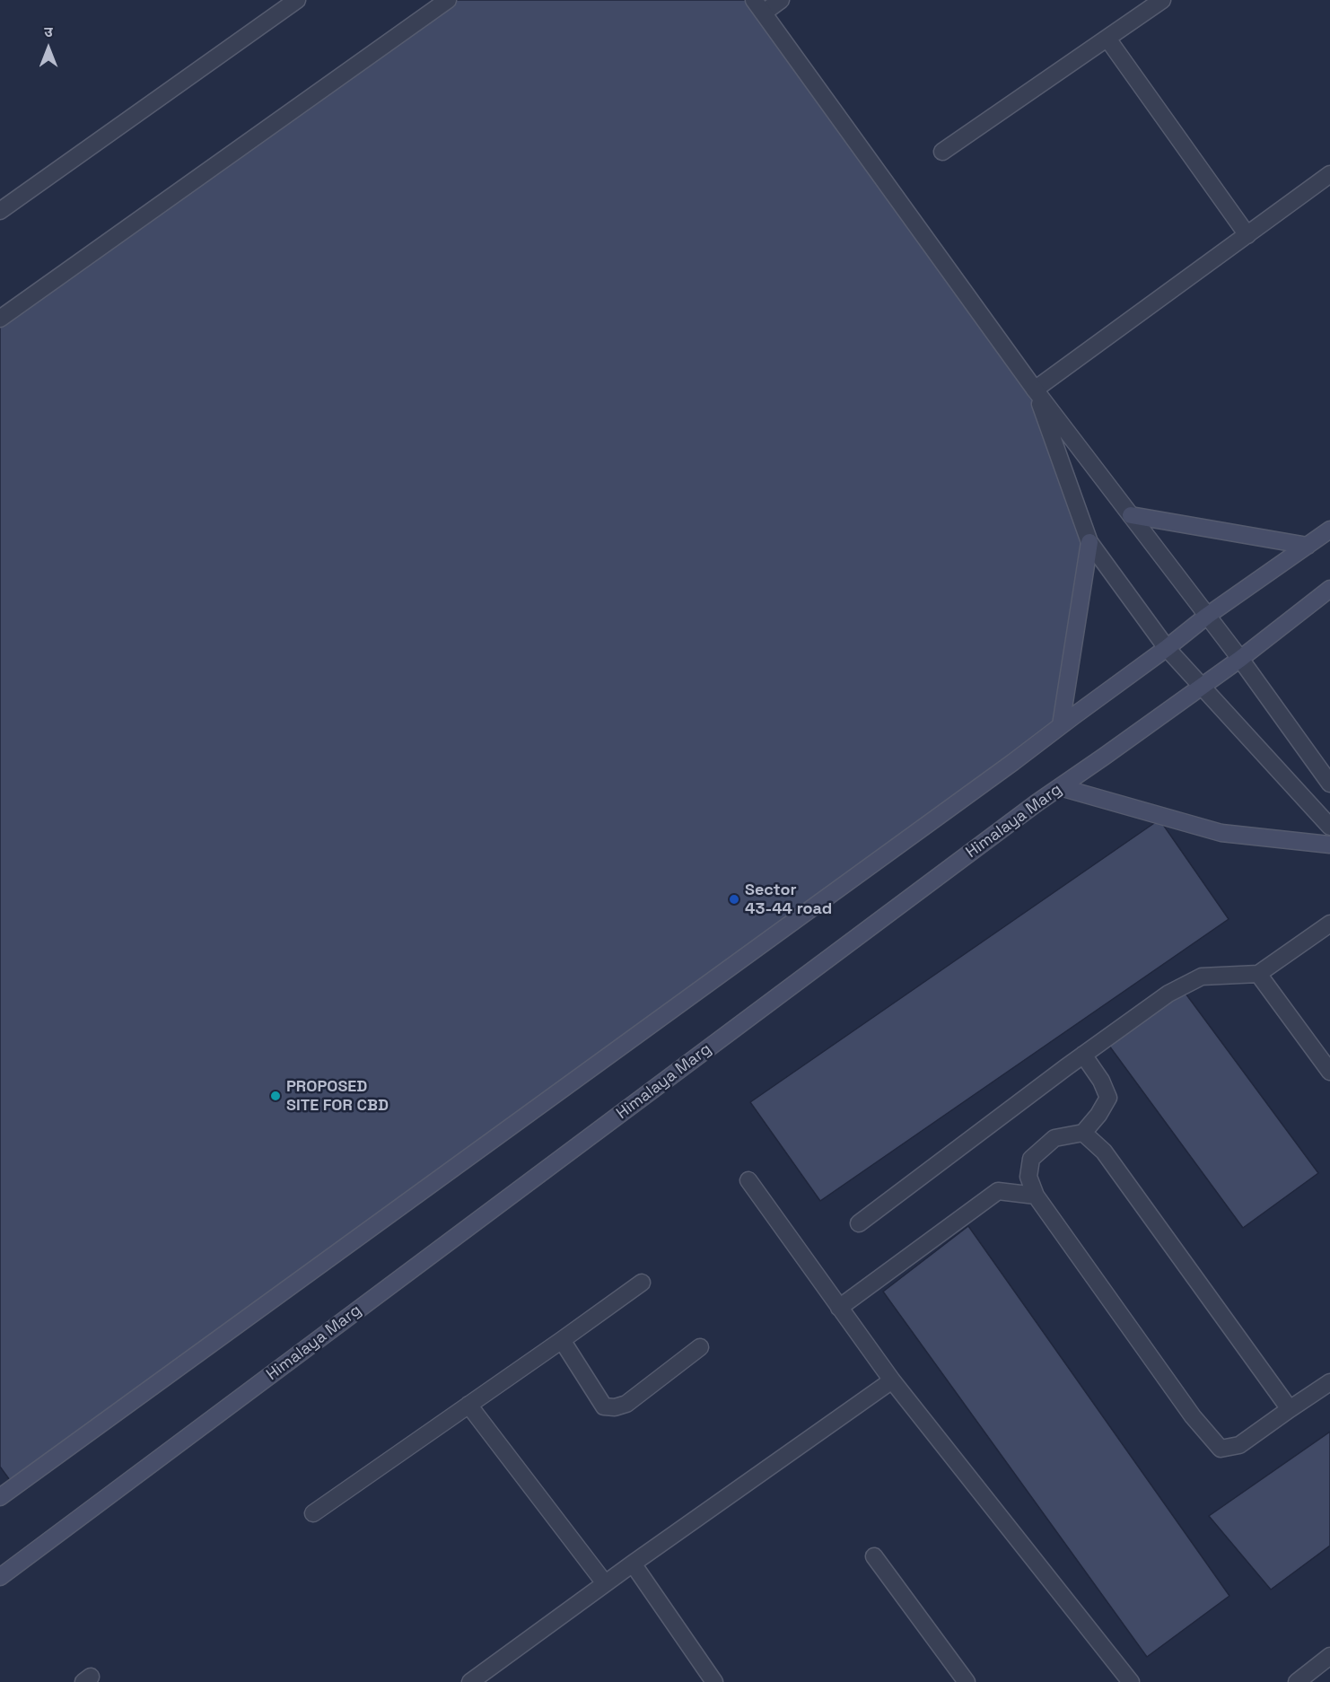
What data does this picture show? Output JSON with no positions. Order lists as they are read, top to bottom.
{
  "streets": {
    "main road": ["Himalaya Marg"]
  },
  "places": ["Sector 43-44 road", "PROPOSED SITE FOR CBD"],
  "north": "top"
}
